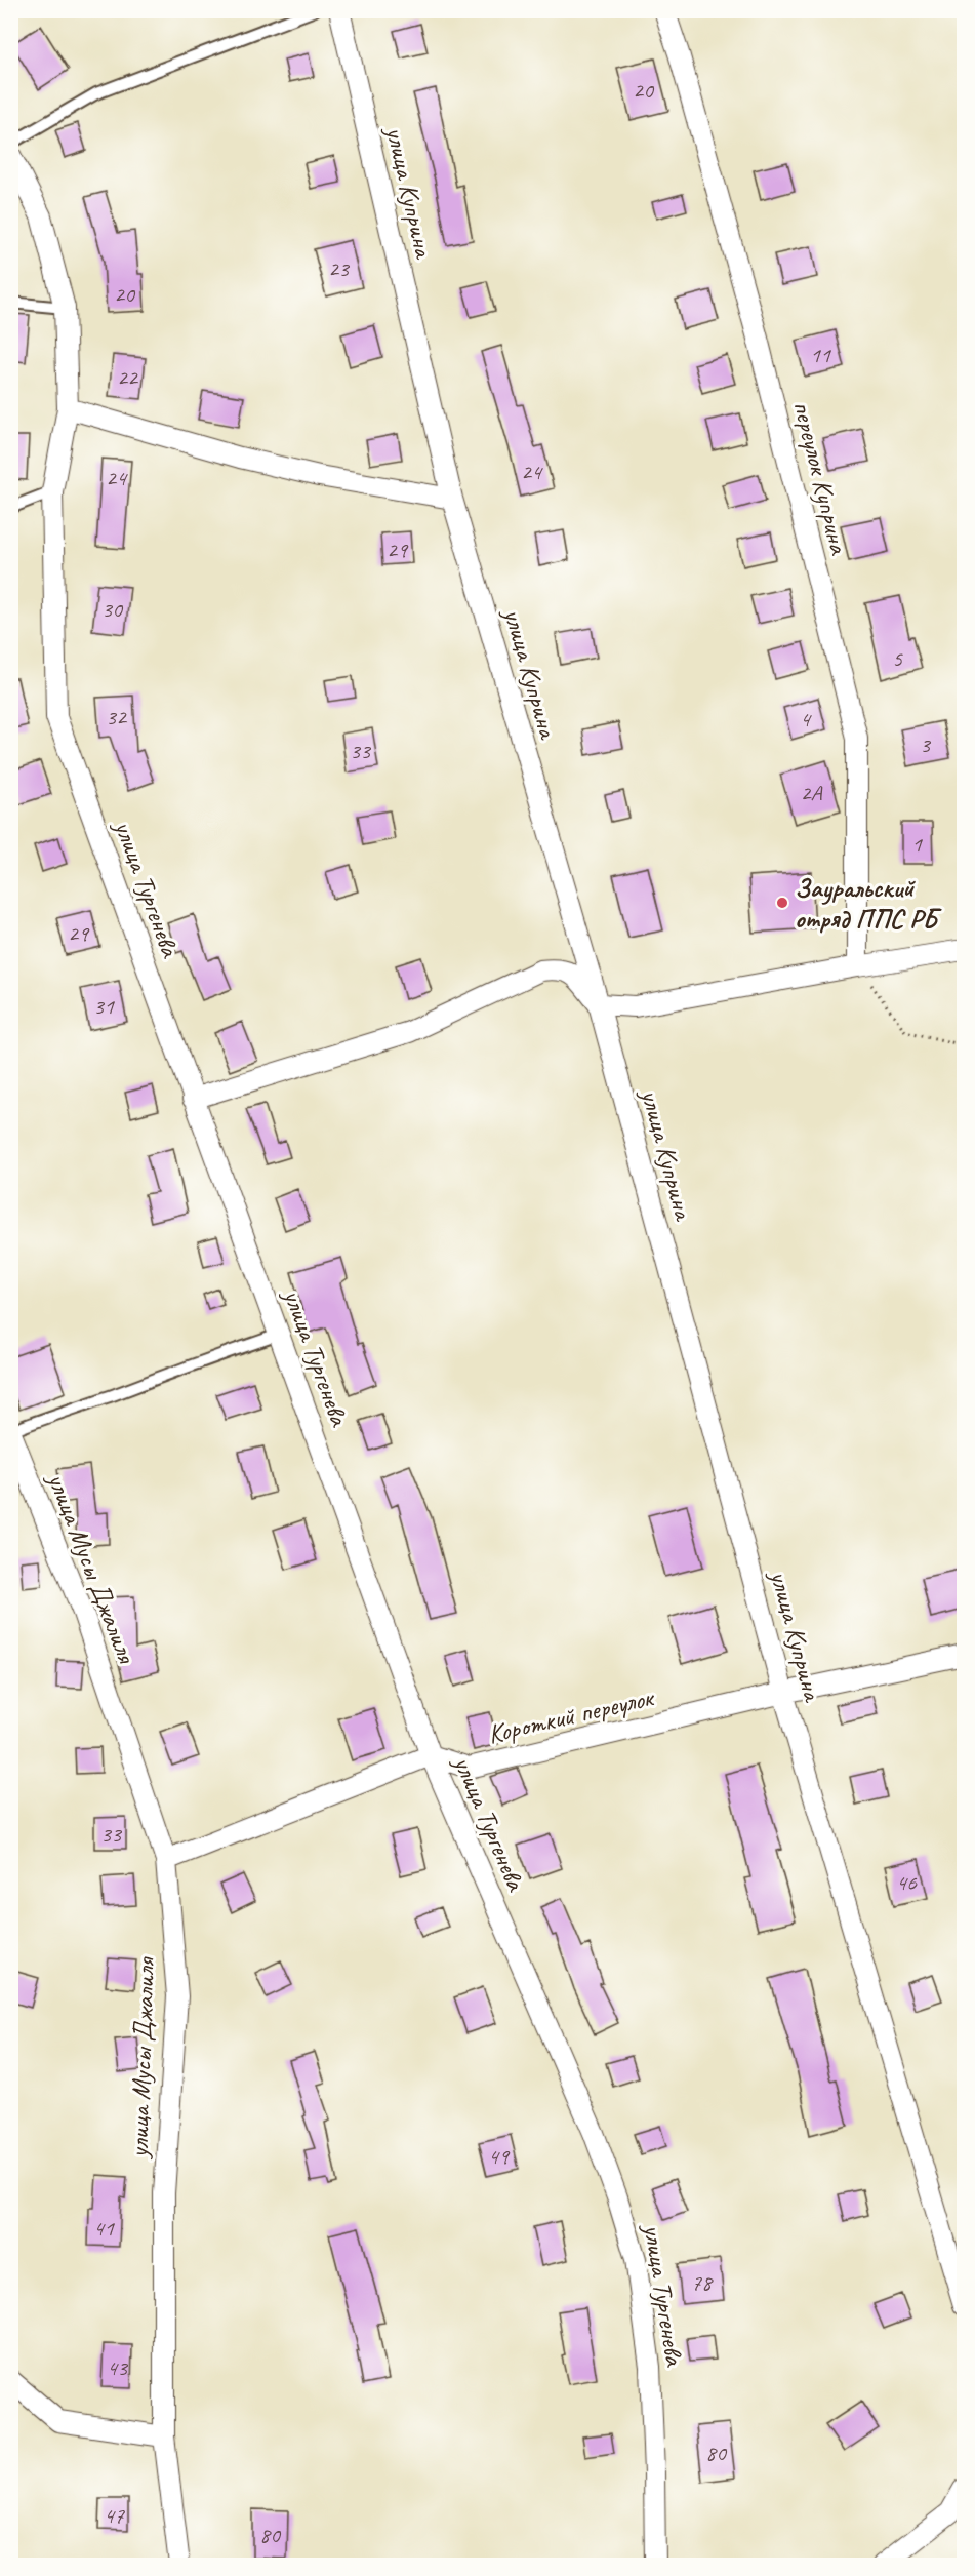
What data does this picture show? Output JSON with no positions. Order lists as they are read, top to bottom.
{
  "streets": {
    "street": [
      "улица Куприна",
      "переулок Куприна",
      "улица Тургенева",
      "улица Мусы Джалиля",
      "Короткий переулок"
    ]
  },
  "crossings": [
    ["улица Куприна", "Короткий переулок"],
    ["улица Тургенева", "Короткий переулок"]
  ],
  "places": ["Зауральский отряд ППС РБ"],
  "house_numbers": [
    "20",
    "23",
    "20",
    "11",
    "22",
    "24",
    "24",
    "29",
    "30",
    "5",
    "32",
    "4",
    "3",
    "33",
    "2А",
    "1",
    "29",
    "31",
    "33",
    "46",
    "49",
    "41",
    "78",
    "43",
    "80",
    "47",
    "80"
  ]
}
